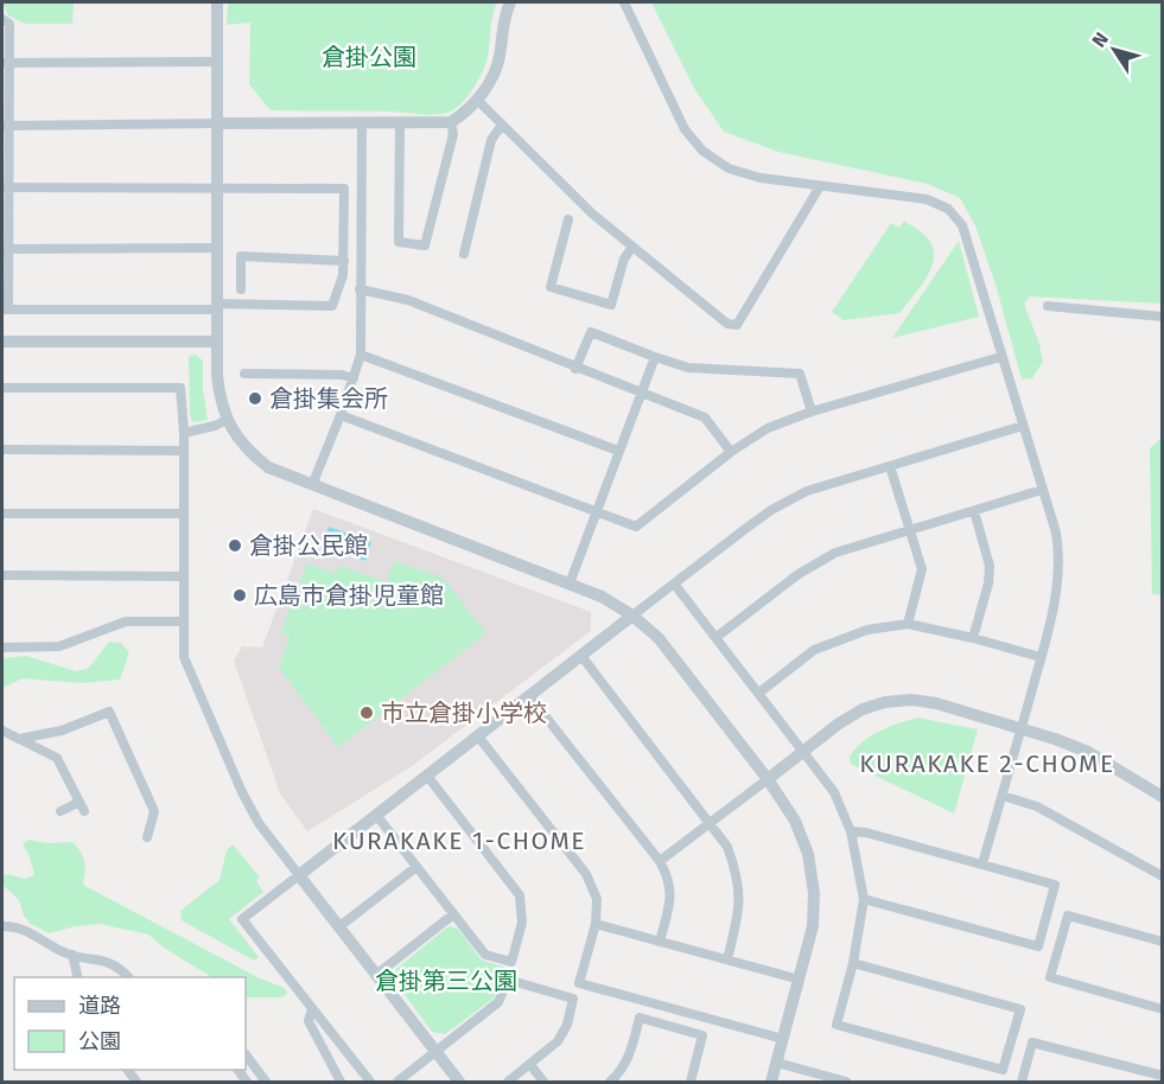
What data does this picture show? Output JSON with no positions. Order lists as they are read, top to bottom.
{
  "districts": ["KURAKAKE 2-CHOME", "KURAKAKE 1-CHOME"],
  "parks": ["倉掛公園", "倉掛第三公園"],
  "places": [
    "倉掛集会所",
    "倉掛公民館",
    "広島市倉掛児童館",
    "市立倉掛小学校"
  ],
  "legend": ["道路", "公園"],
  "north": "top left"
}
